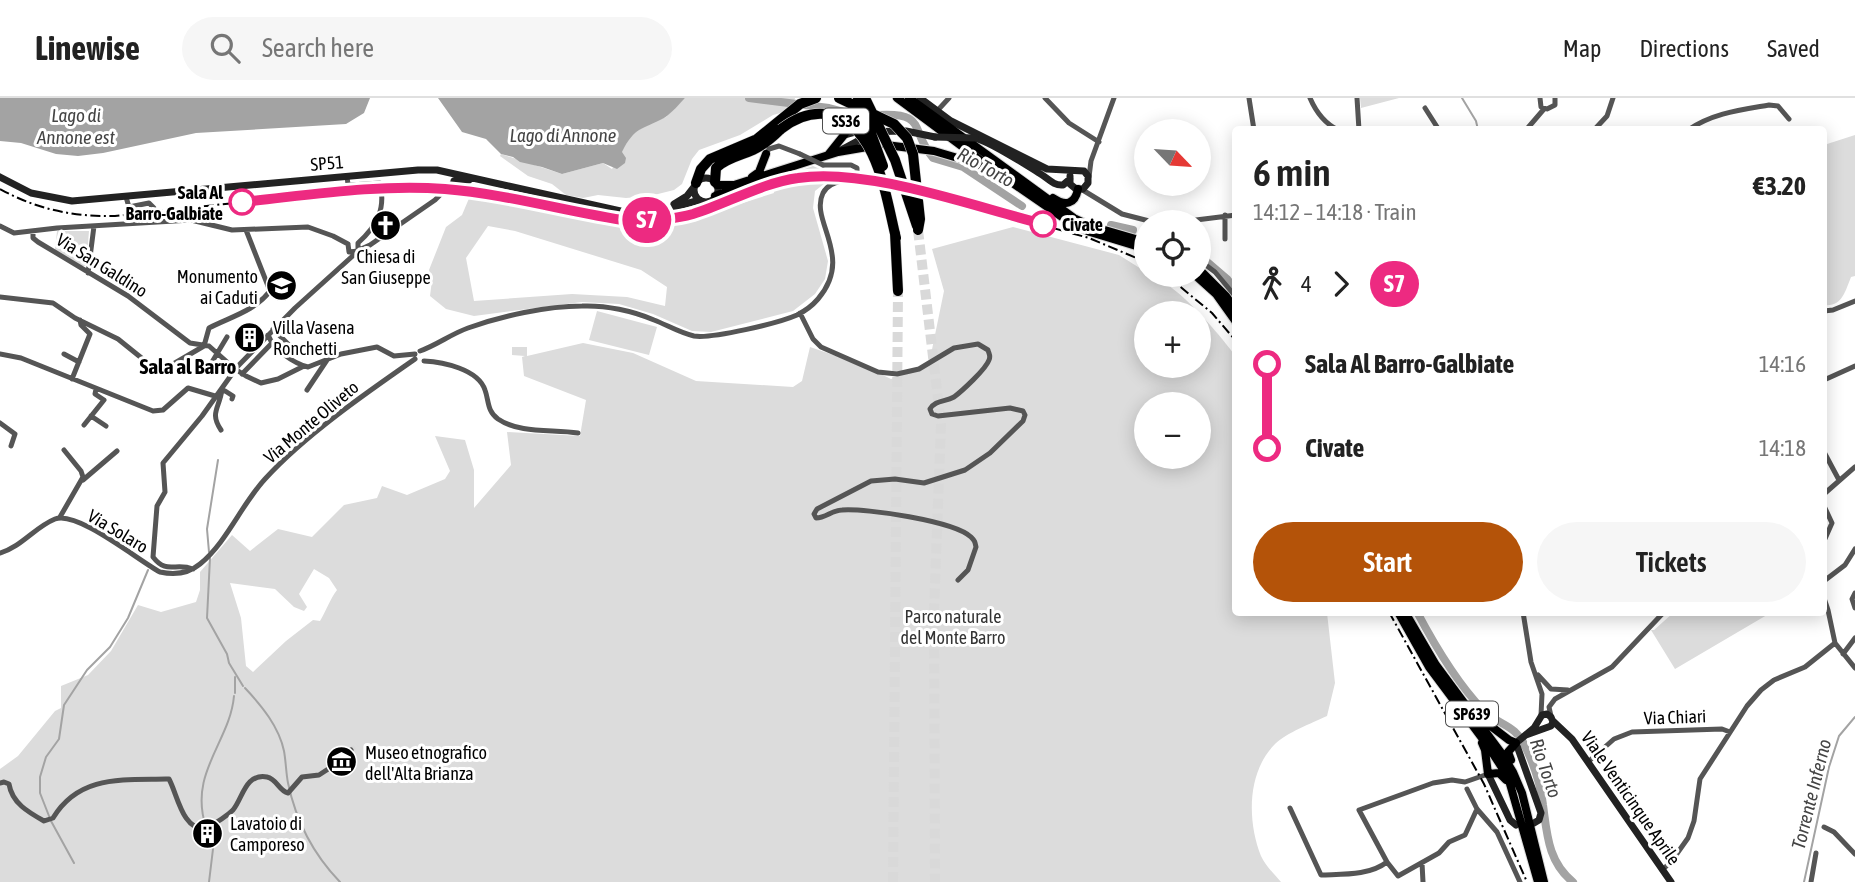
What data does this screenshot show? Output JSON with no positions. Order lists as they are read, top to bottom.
{
  "streets": {
    "highway": ["SS36"],
    "main road": ["SP51", "SP639", "Viale Venticinque Aprile"],
    "street": [
      "Via San Galdino",
      "Via Monte Oliveto",
      "Via Solaro",
      "Via Chiari"
    ]
  },
  "crossings": [
    ["SS36", "SP51"],
    ["Via Monte Oliveto", "Via Solaro"],
    ["Via Chiari", "Viale Venticinque Aprile"]
  ],
  "districts": ["Sala al Barro"],
  "water": [
    "Lago di Annone est",
    "Lago di Annone",
    "Rio Torto",
    "Torrente Inferno"
  ],
  "parks": ["Parco naturale del Monte Barro"],
  "places": {
    "other": ["Sala Al Barro-Galbiate", "Civate"],
    "church": ["Chiesa di San Giuseppe"],
    "school or university": ["Monumento ai Caduti"],
    "building": ["Villa Vasena Ronchetti", "Lavatoio di Camporeso"],
    "museum": ["Museo etnografico dell'Alta Brianza"]
  },
  "north": "bottom right",
  "page": {
    "header": "Linewise",
    "search": "Search here",
    "nav": ["Map", "Directions", "Saved"],
    "on_map": "S7",
    "map_buttons": ["+", "−"],
    "heading": ["6 min", "14:12 – 14:18 · Train", "€3.20"],
    "legs": ["4", "S7"],
    "list": [
      {
        "name": "Sala Al Barro-Galbiate",
        "value": "14:16"
      },
      {
        "name": "Civate",
        "value": "14:18"
      }
    ],
    "buttons": ["Start", "Tickets"]
  }
}
